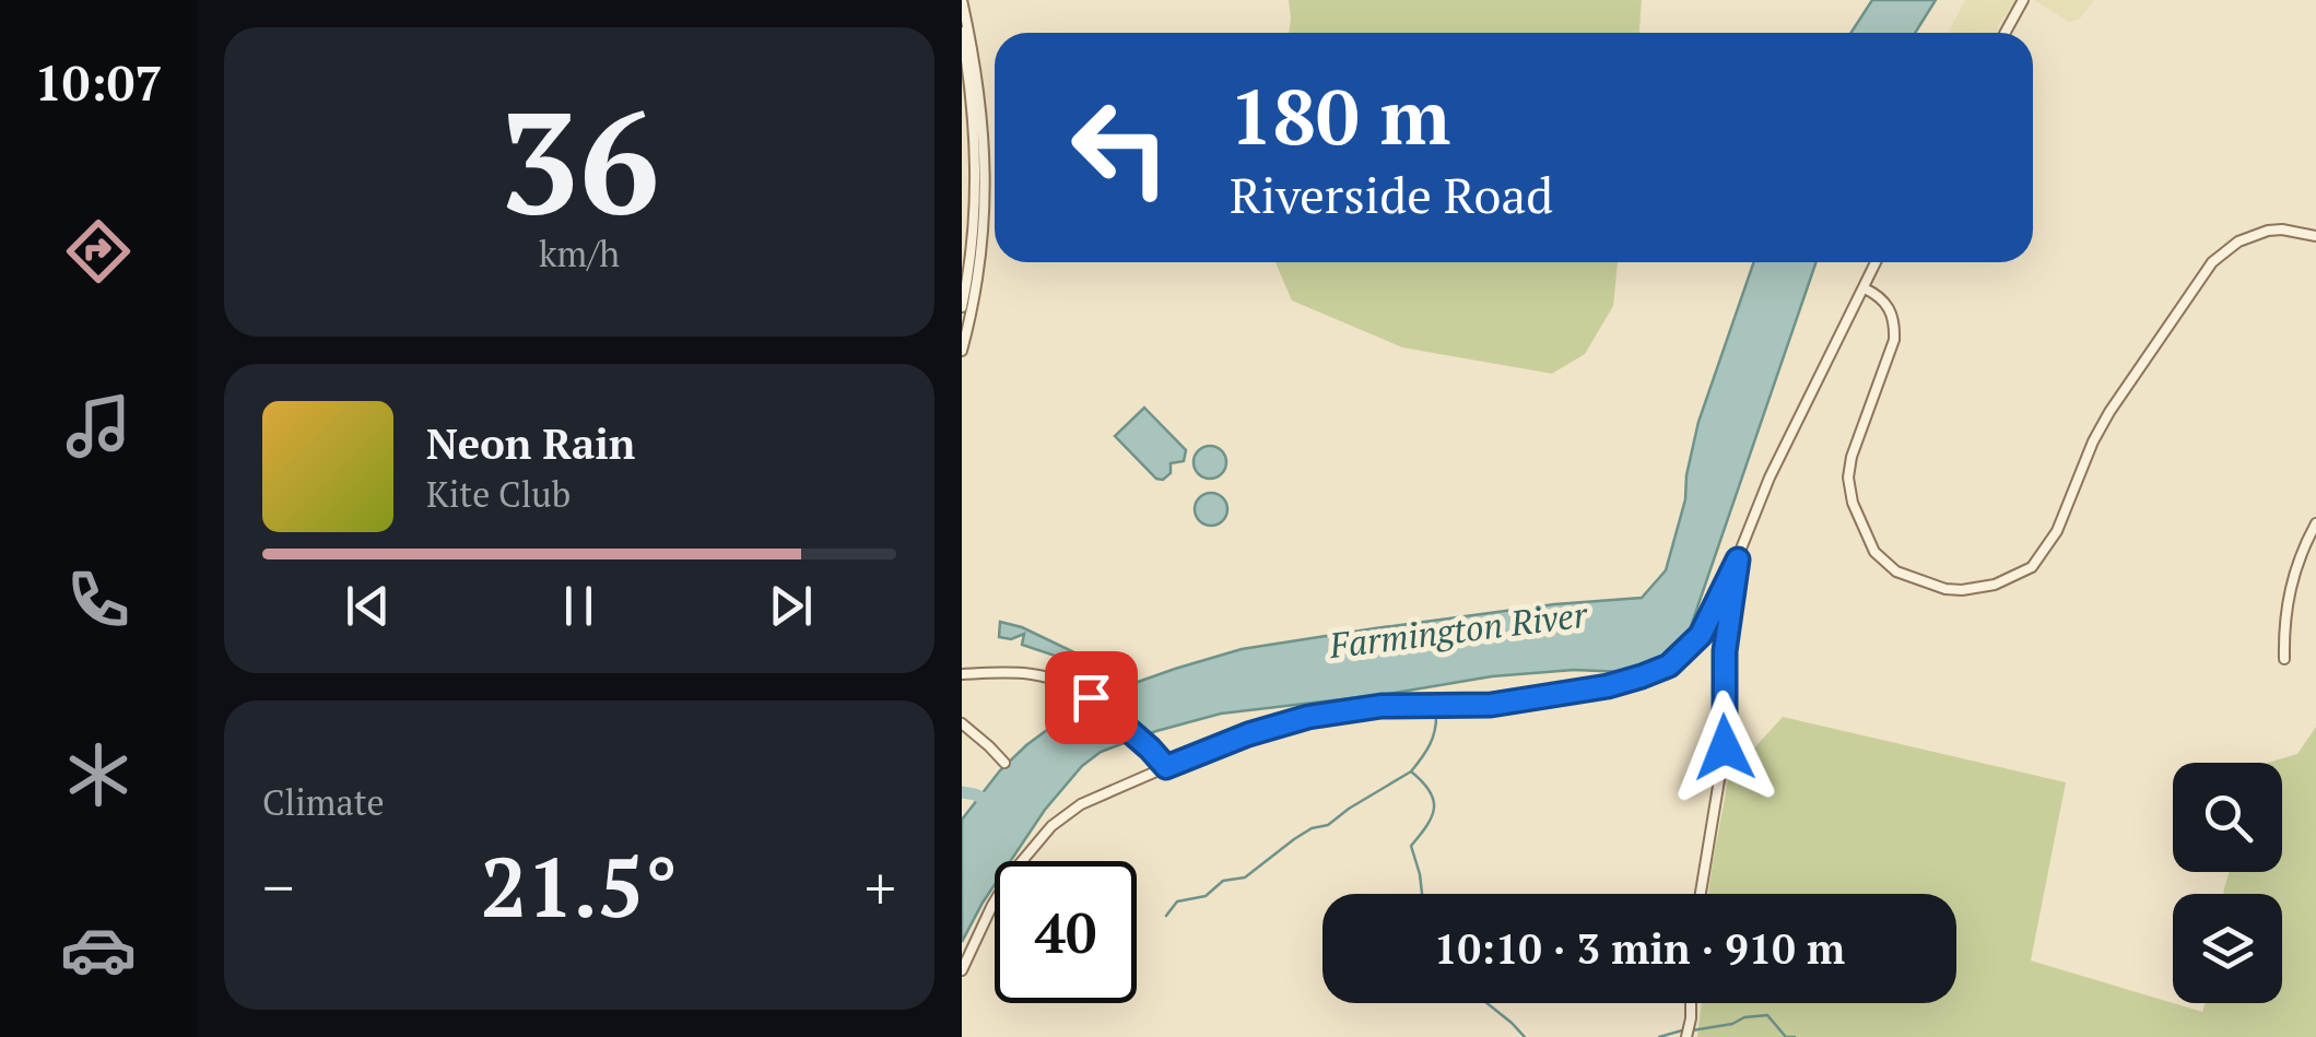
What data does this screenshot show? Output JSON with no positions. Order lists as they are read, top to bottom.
{
  "water": ["Farmington River"],
  "page": {
    "tabs": "10:07",
    "tile": [
      ["36", "km/h"],
      "Climate"
    ],
    "turn": ["180 m", "Riverside Road"],
    "song": ["Neon Rain", "Kite Club"],
    "heat": ["−", "21.5°", "+"],
    "limit": "40",
    "trip": "10:10 · 3 min · 910 m"
  }
}
